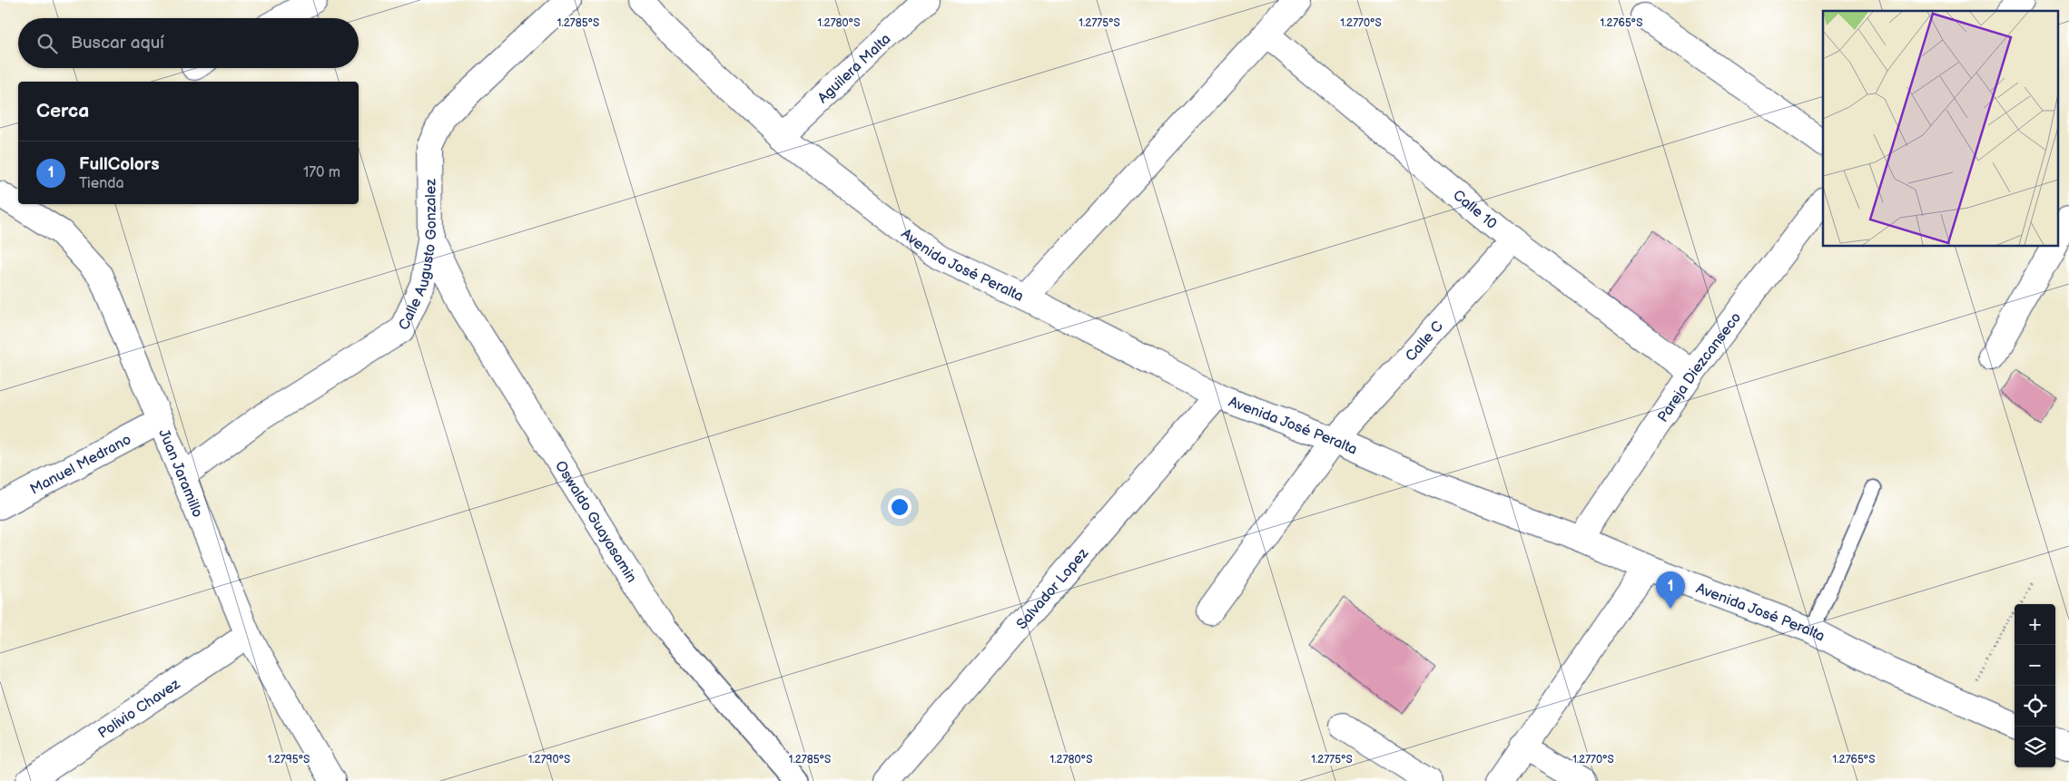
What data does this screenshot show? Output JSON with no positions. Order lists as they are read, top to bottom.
{
  "streets": {
    "main road": [
      "Aguilera Malta",
      "Calle 10",
      "Calle Augusto Gonzalez",
      "Avenida José Peralta",
      "Calle C",
      "Pareja Diezcanseco",
      "Manuel Medrano",
      "Juan Jaramillo",
      "Oswaldo Guayasamin",
      "Salvador Lopez",
      "Polivio Chavez"
    ]
  },
  "crossings": [
    ["Aguilera Malta", "Avenida José Peralta"],
    ["Calle 10", "Calle C"],
    ["Calle 10", "Pareja Diezcanseco"],
    ["Calle Augusto Gonzalez", "Juan Jaramillo"],
    ["Calle Augusto Gonzalez", "Oswaldo Guayasamin"],
    ["Avenida José Peralta", "Calle C"],
    ["Avenida José Peralta", "Pareja Diezcanseco"],
    ["Avenida José Peralta", "Salvador Lopez"],
    ["Manuel Medrano", "Juan Jaramillo"],
    ["Juan Jaramillo", "Polivio Chavez"]
  ],
  "page": {
    "search": "Buscar aquí",
    "heading": "Cerca",
    "list": [
      {
        "mark": "1",
        "name": "FullColors",
        "note": "Tienda",
        "value": "170 m"
      }
    ],
    "pins": "1",
    "map_buttons": ["+", "−"]
  },
  "coordinates": [
    "1.2785°S",
    "1.2780°S",
    "1.2775°S",
    "1.2770°S",
    "1.2765°S",
    "1.2795°S",
    "1.2790°S"
  ]
}
